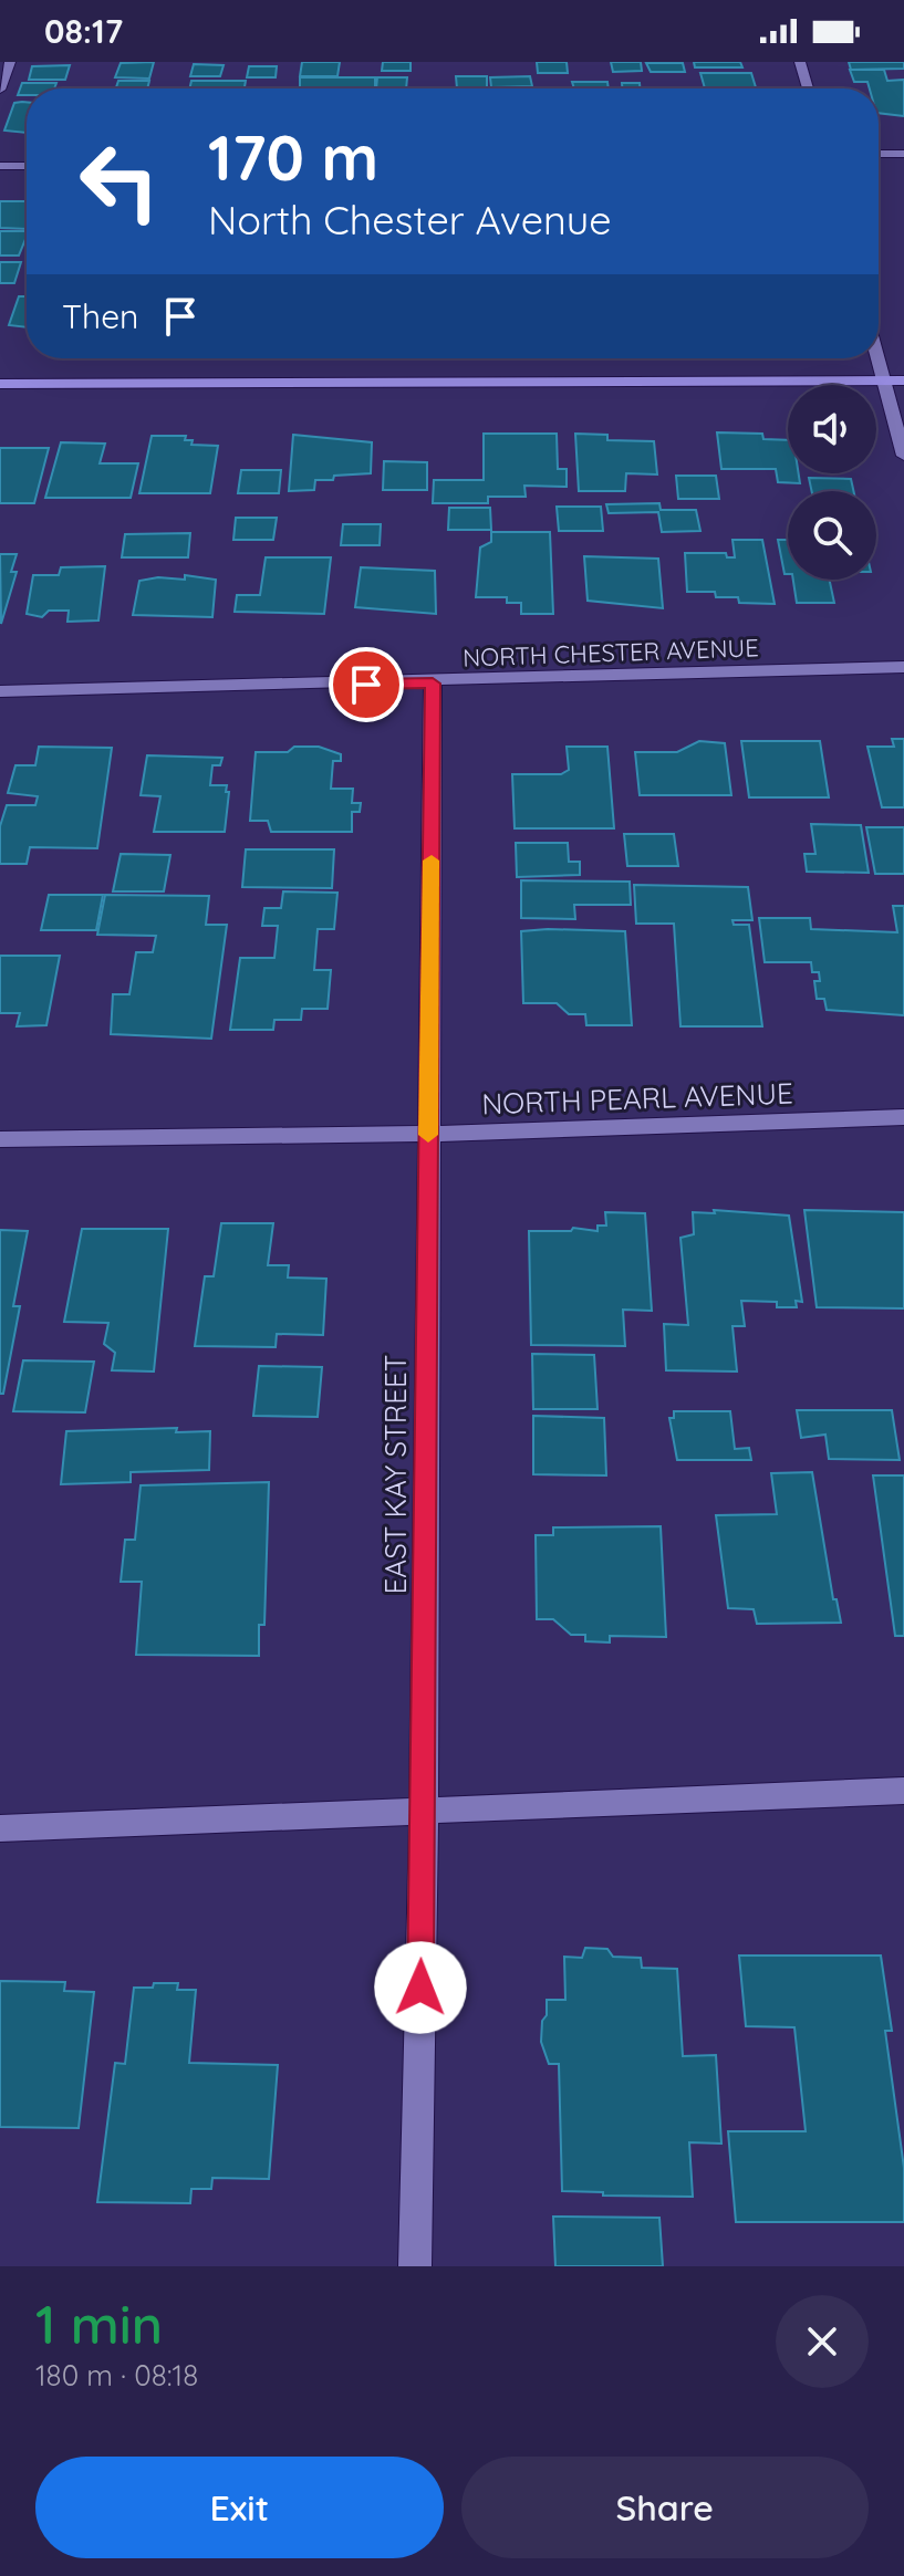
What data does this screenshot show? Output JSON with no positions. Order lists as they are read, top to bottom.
{
  "streets": {
    "street": ["NORTH CHESTER AVENUE", "NORTH PEARL AVENUE", "EAST KAY STREET"]
  },
  "crossings": [
    ["NORTH CHESTER AVENUE", "EAST KAY STREET"],
    ["NORTH PEARL AVENUE", "EAST KAY STREET"]
  ],
  "page": {
    "status": "08:17",
    "turn": ["170 m", "North Chester Avenue"],
    "then": "Then",
    "heading": ["1 min", "180 m · 08:18"],
    "buttons": ["Exit", "Share"]
  }
}
